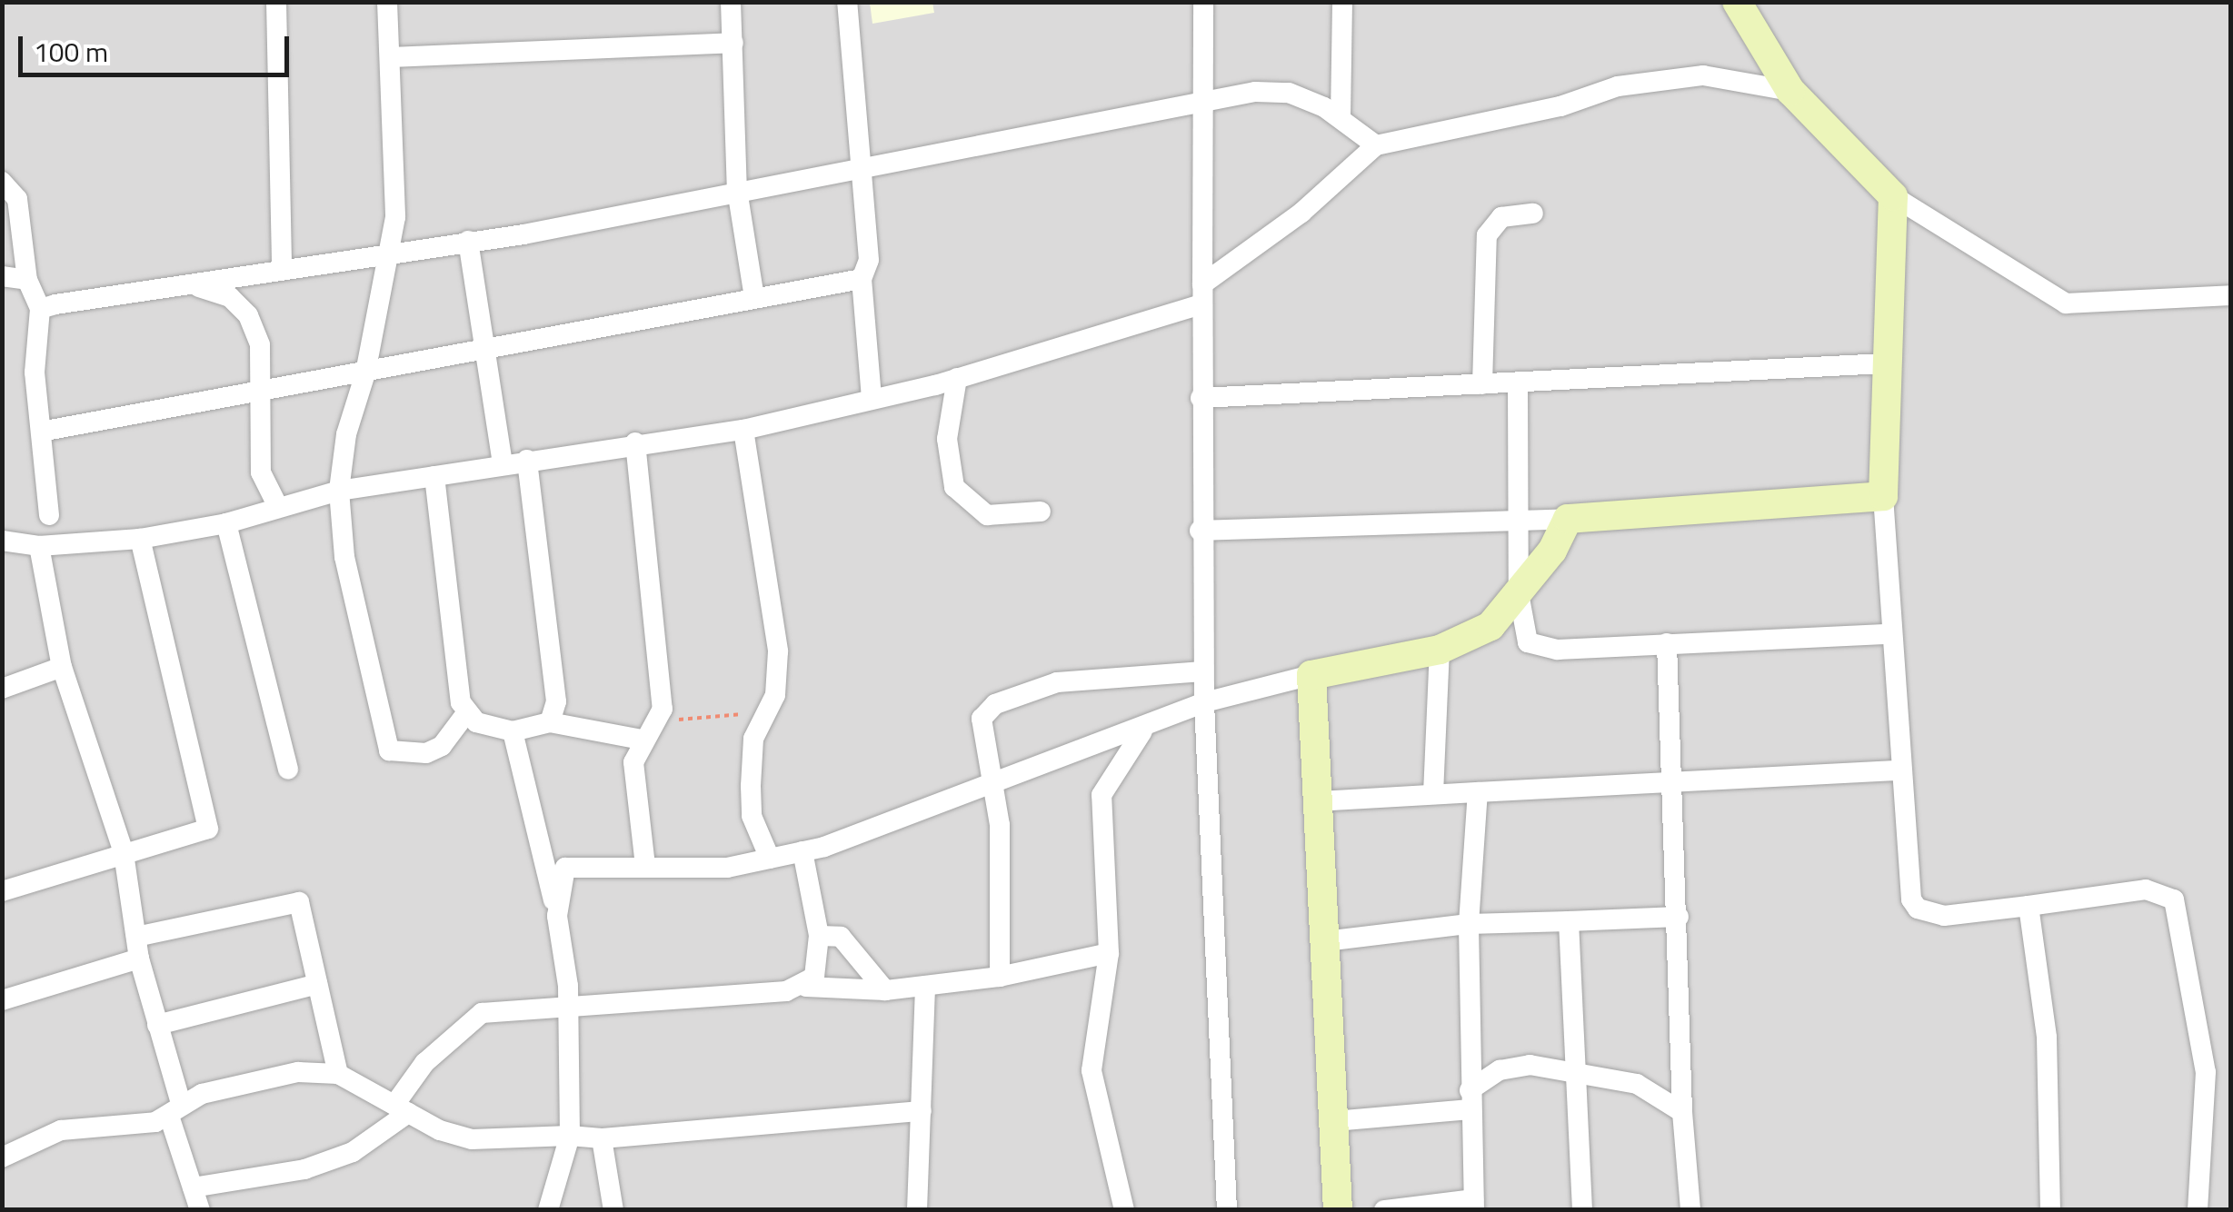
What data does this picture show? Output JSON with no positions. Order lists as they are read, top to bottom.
{
  "scale_bar": "100 m"
}
